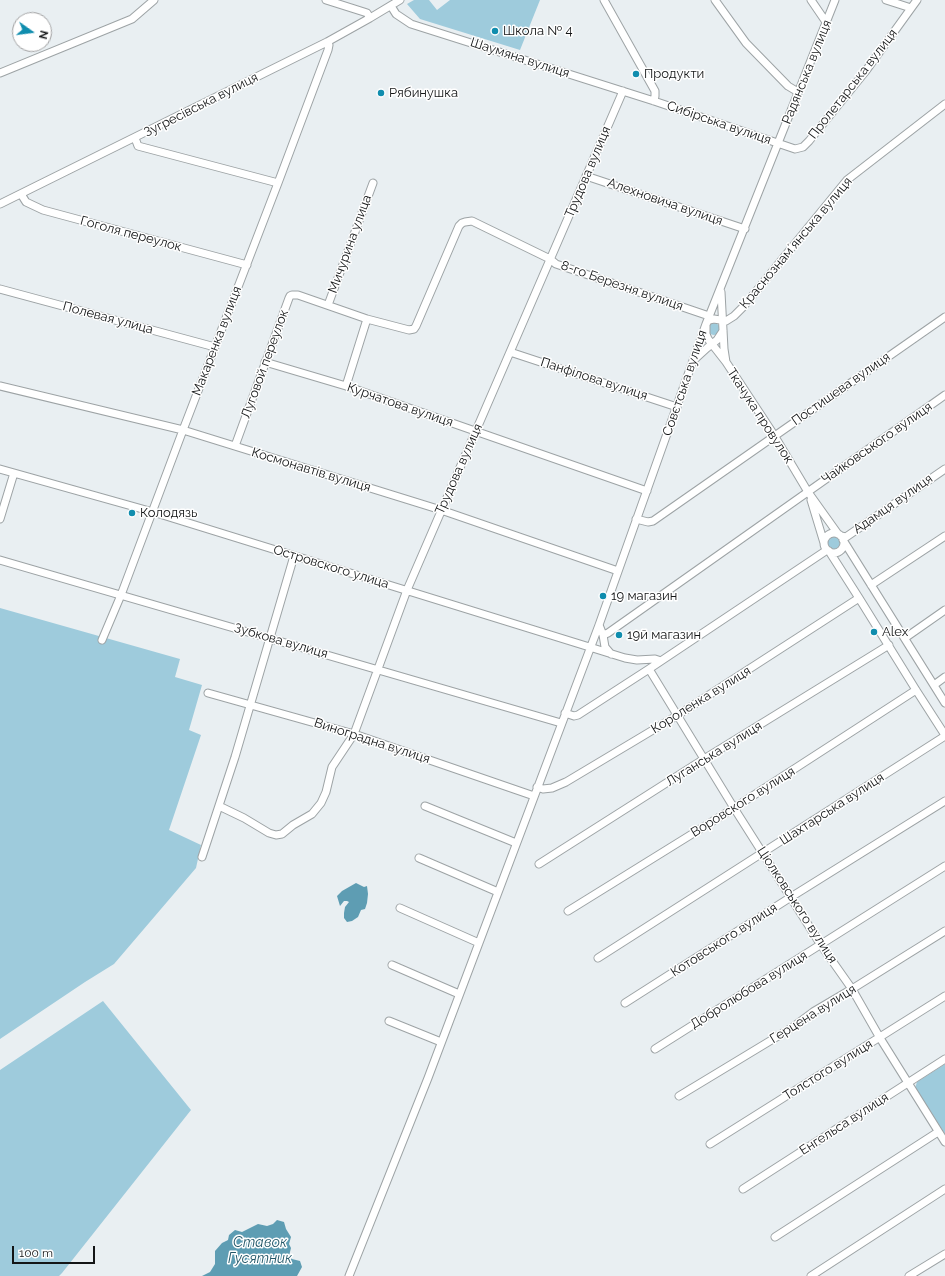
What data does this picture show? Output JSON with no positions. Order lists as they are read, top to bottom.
{
  "streets": {
    "street": [
      "Шаумяна вулиця",
      "Радянська вулиця",
      "Пролетарська вулиця",
      "Зугресівська вулиця",
      "Сибірська вулиця",
      "Трудова вулиця",
      "Алехновича вулиця",
      "Гоголя переулок",
      "Краснознамʼянська вулиця",
      "Мичурина улица",
      "8-го Березня вулиця",
      "Полевая улица",
      "Макаренка вулиця",
      "Луговой переулок",
      "Панфілова вулиця",
      "Совєтська вулиця",
      "Постишева вулиця",
      "Курчатова вулиця",
      "Ткачука провулок",
      "Чайковського вулиця",
      "Космонавтів вулиця",
      "Адамця вулиця",
      "Островского улица",
      "Зубкова вулиця",
      "Короленка вулиця",
      "Виноградна вулиця",
      "Луганська вулиця",
      "Воровского вулиця",
      "Шахтарська вулиця",
      "Ціолковського вулиця",
      "Котовського вулиця",
      "Добролюбова вулиця",
      "Герцена вулиця",
      "Толстого вулиця",
      "Енгельса вулиця"
    ]
  },
  "crossings": [
    ["Шаумяна вулиця", "Зугресівська вулиця"],
    ["Шаумяна вулиця", "Сибірська вулиця"],
    ["Шаумяна вулиця", "Трудова вулиця"],
    ["Радянська вулиця", "Пролетарська вулиця"],
    ["Радянська вулиця", "Сибірська вулиця"],
    ["Радянська вулиця", "Совєтська вулиця"],
    ["Пролетарська вулиця", "Сибірська вулиця"],
    ["Пролетарська вулиця", "Совєтська вулиця"],
    ["Зугресівська вулиця", "Гоголя переулок"],
    ["Зугресівська вулиця", "Макаренка вулиця"],
    ["Сибірська вулиця", "Совєтська вулиця"],
    ["Трудова вулиця", "Алехновича вулиця"],
    ["Трудова вулиця", "8-го Березня вулиця"],
    ["Трудова вулиця", "Панфілова вулиця"],
    ["Трудова вулиця", "Курчатова вулиця"],
    ["Трудова вулиця", "Космонавтів вулиця"],
    ["Трудова вулиця", "Островского улица"],
    ["Трудова вулиця", "Зубкова вулиця"],
    ["Трудова вулиця", "Виноградна вулиця"],
    ["Алехновича вулиця", "Совєтська вулиця"],
    ["Гоголя переулок", "Макаренка вулиця"],
    ["Краснознамʼянська вулиця", "Ткачука провулок"],
    ["Мичурина улица", "Луговой переулок"],
    ["8-го Березня вулиця", "Луговой переулок"],
    ["8-го Березня вулиця", "Совєтська вулиця"],
    ["Полевая улица", "Макаренка вулиця"],
    ["Макаренка вулиця", "Космонавтів вулиця"],
    ["Макаренка вулиця", "Островского улица"],
    ["Макаренка вулиця", "Зубкова вулиця"],
    ["Луговой переулок", "Курчатова вулиця"],
    ["Луговой переулок", "Космонавтів вулиця"],
    ["Панфілова вулиця", "Совєтська вулиця"],
    ["Совєтська вулиця", "Постишева вулиця"],
    ["Совєтська вулиця", "Курчатова вулиця"],
    ["Совєтська вулиця", "Ткачука провулок"],
    ["Совєтська вулиця", "Космонавтів вулиця"],
    ["Совєтська вулиця", "Островского улица"],
    ["Совєтська вулиця", "Зубкова вулиця"],
    ["Совєтська вулиця", "Короленка вулиця"],
    ["Совєтська вулиця", "Виноградна вулиця"],
    ["Постишева вулиця", "Ткачука провулок"],
    ["Ткачука провулок", "Чайковського вулиця"],
    ["Короленка вулиця", "Ціолковського вулиця"],
    ["Луганська вулиця", "Ціолковського вулиця"],
    ["Воровского вулиця", "Ціолковського вулиця"],
    ["Шахтарська вулиця", "Ціолковського вулиця"],
    ["Ціолковського вулиця", "Котовського вулиця"],
    ["Ціолковського вулиця", "Добролюбова вулиця"],
    ["Ціолковського вулиця", "Герцена вулиця"],
    ["Ціолковського вулиця", "Толстого вулиця"],
    ["Ціолковського вулиця", "Енгельса вулиця"]
  ],
  "water": ["Ставок Гусятник"],
  "places": [
    "Школа № 4",
    "Продукти",
    "Рябинушка",
    "Колодязь",
    "19 магазин",
    "Alex",
    "19й магазин"
  ],
  "scale_bar": "100 m",
  "north": "right"
}
